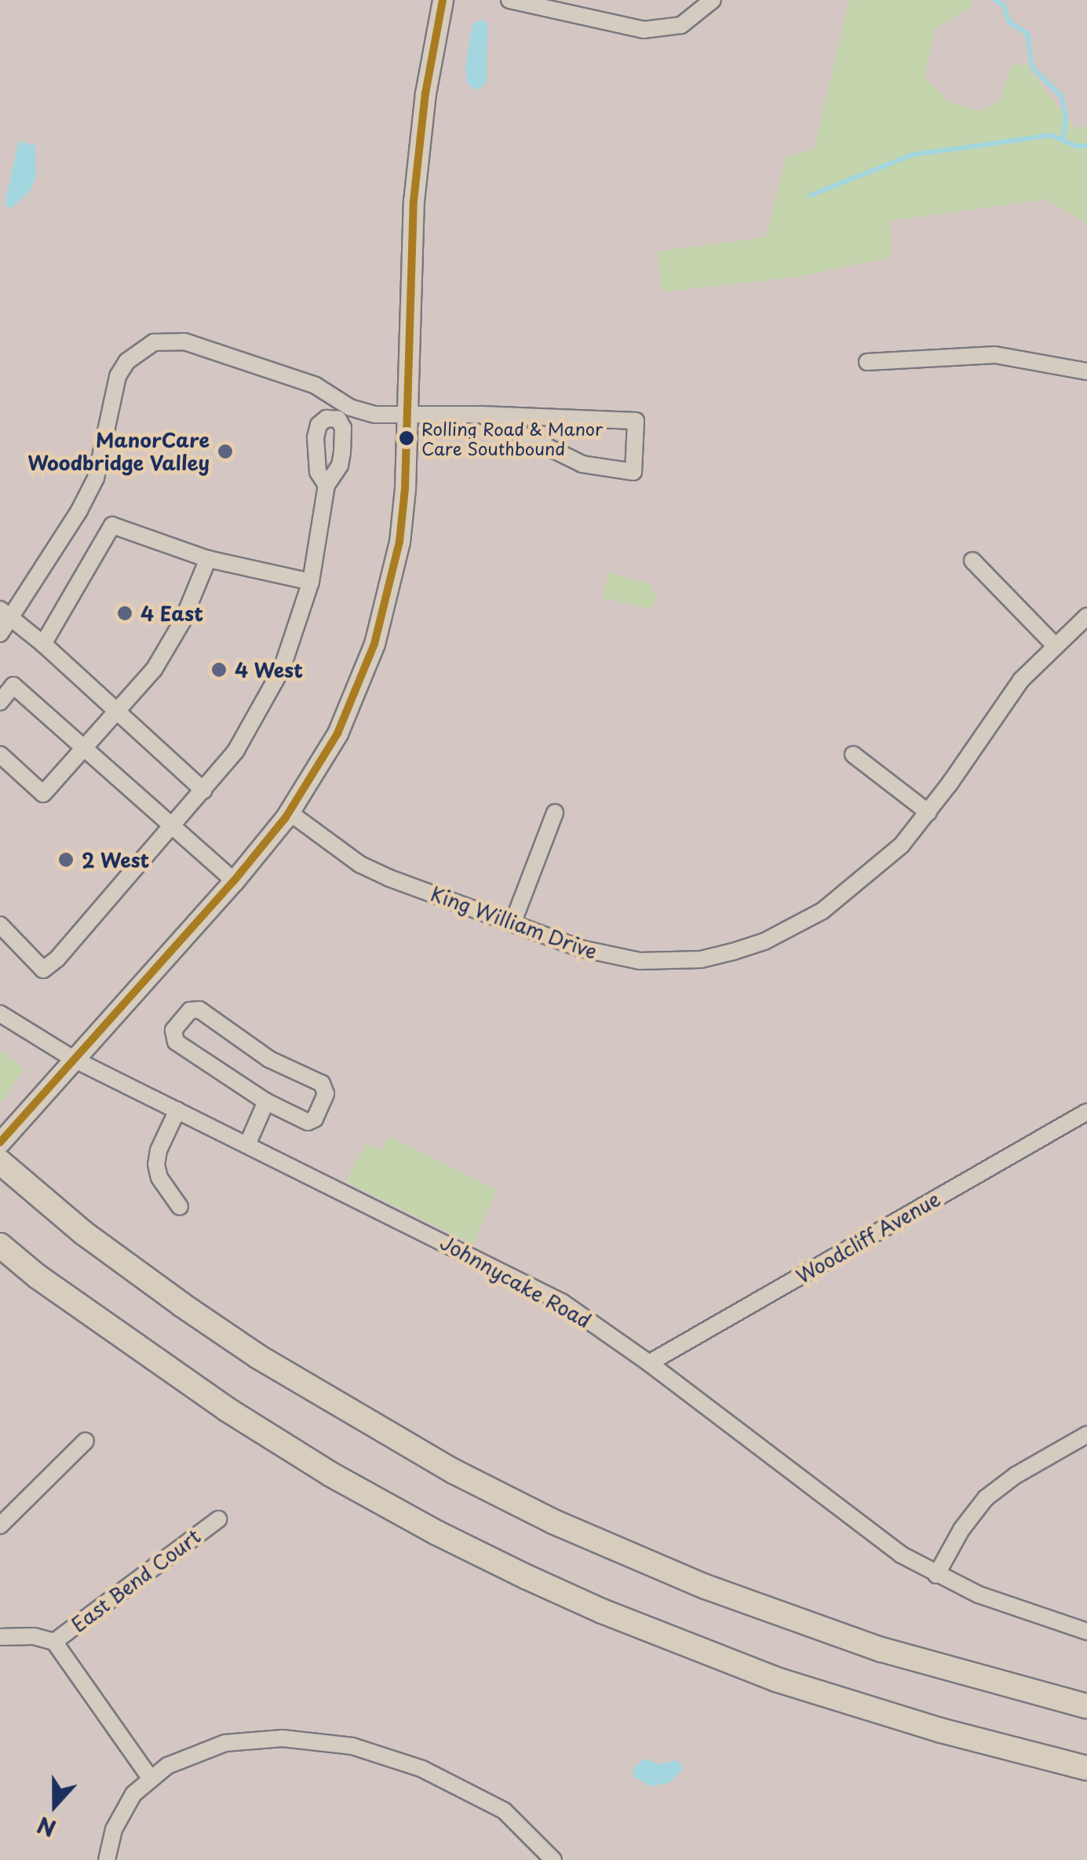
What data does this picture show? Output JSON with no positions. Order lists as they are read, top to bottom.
{
  "streets": {
    "street": [
      "King William Drive",
      "Woodcliff Avenue",
      "Johnnycake Road",
      "East Bend Court"
    ]
  },
  "crossings": [
    ["Woodcliff Avenue", "Johnnycake Road"]
  ],
  "places": [
    "Rolling Road & Manor Care Southbound",
    "ManorCare Woodbridge Valley",
    "4 East",
    "4 West",
    "2 West"
  ],
  "north": "bottom"
}
